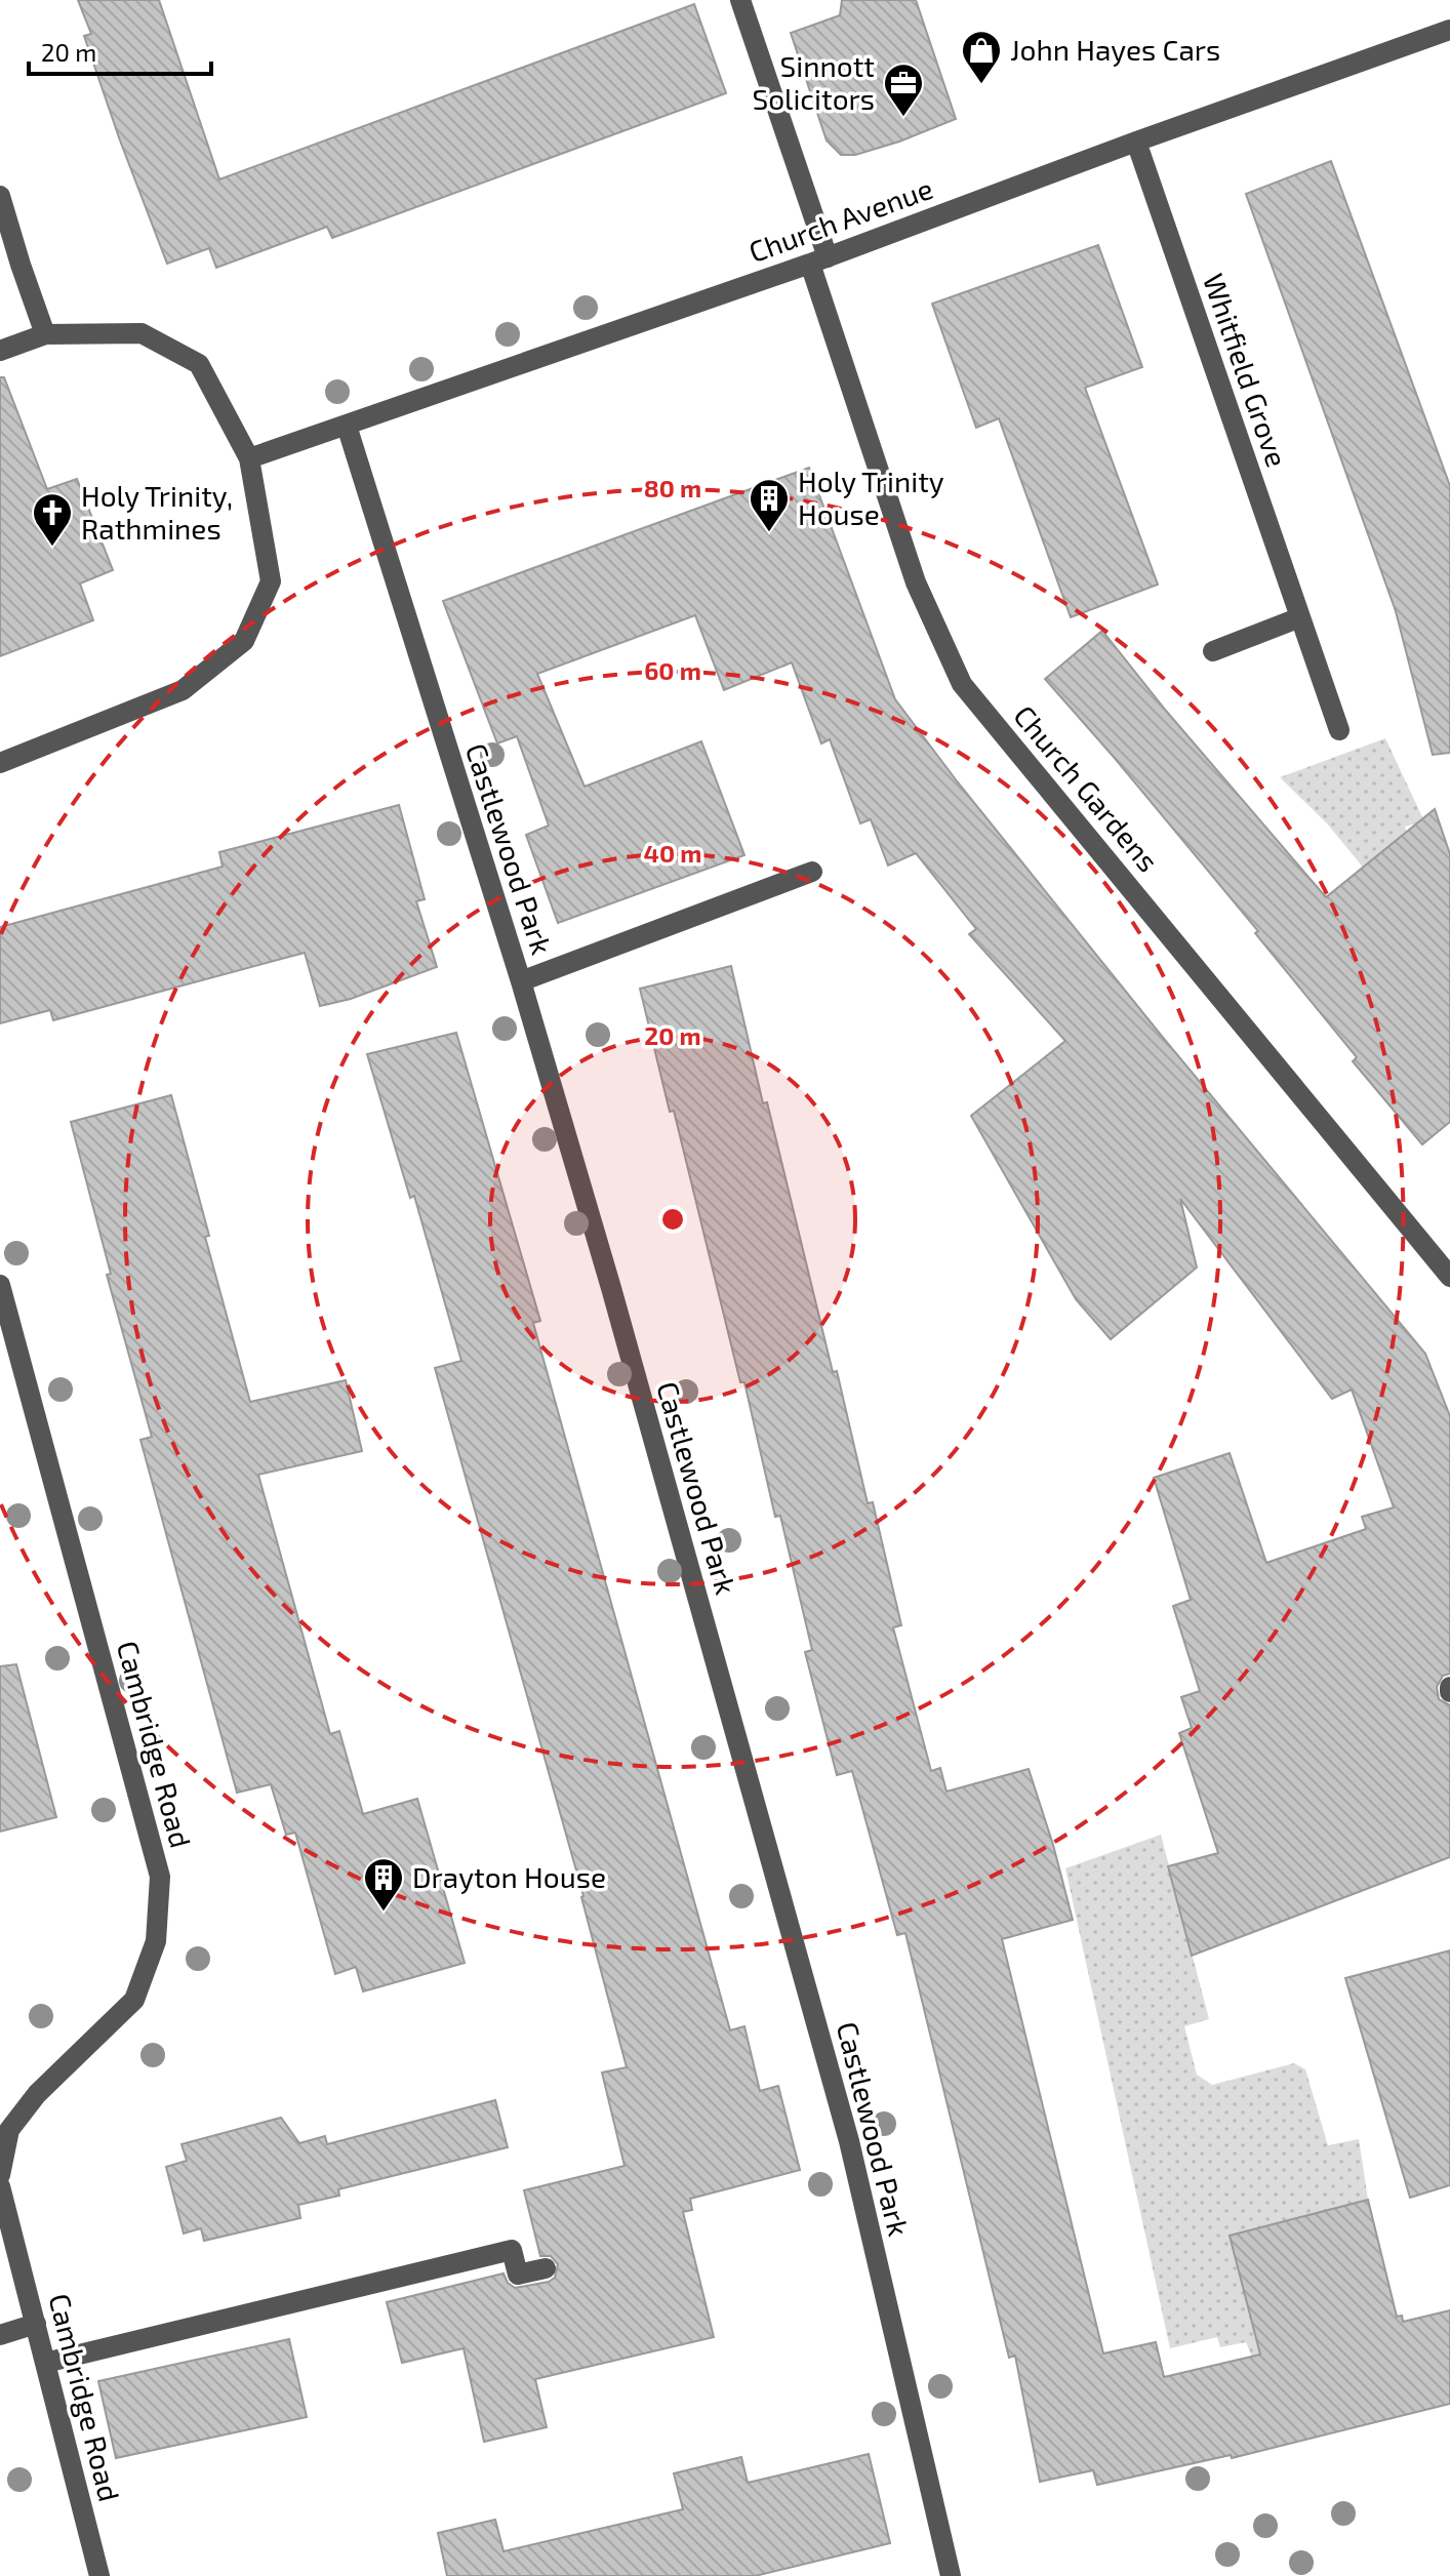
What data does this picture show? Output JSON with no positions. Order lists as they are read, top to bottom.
{
  "streets": {
    "street": [
      "Church Avenue",
      "Whitfield Grove",
      "Church Gardens",
      "Castlewood Park",
      "Cambridge Road"
    ]
  },
  "crossings": [
    ["Church Avenue", "Whitfield Grove"],
    ["Church Avenue", "Church Gardens"],
    ["Church Avenue", "Castlewood Park"]
  ],
  "places": {
    "shop": ["John Hayes Cars"],
    "office": ["Sinnott Solicitors"],
    "building": ["Holy Trinity House", "Drayton House"],
    "church": ["Holy Trinity, Rathmines"]
  },
  "scale_bar": "20 m",
  "rings": [
    "80 m",
    "60 m",
    "40 m",
    "20 m"
  ]
}
